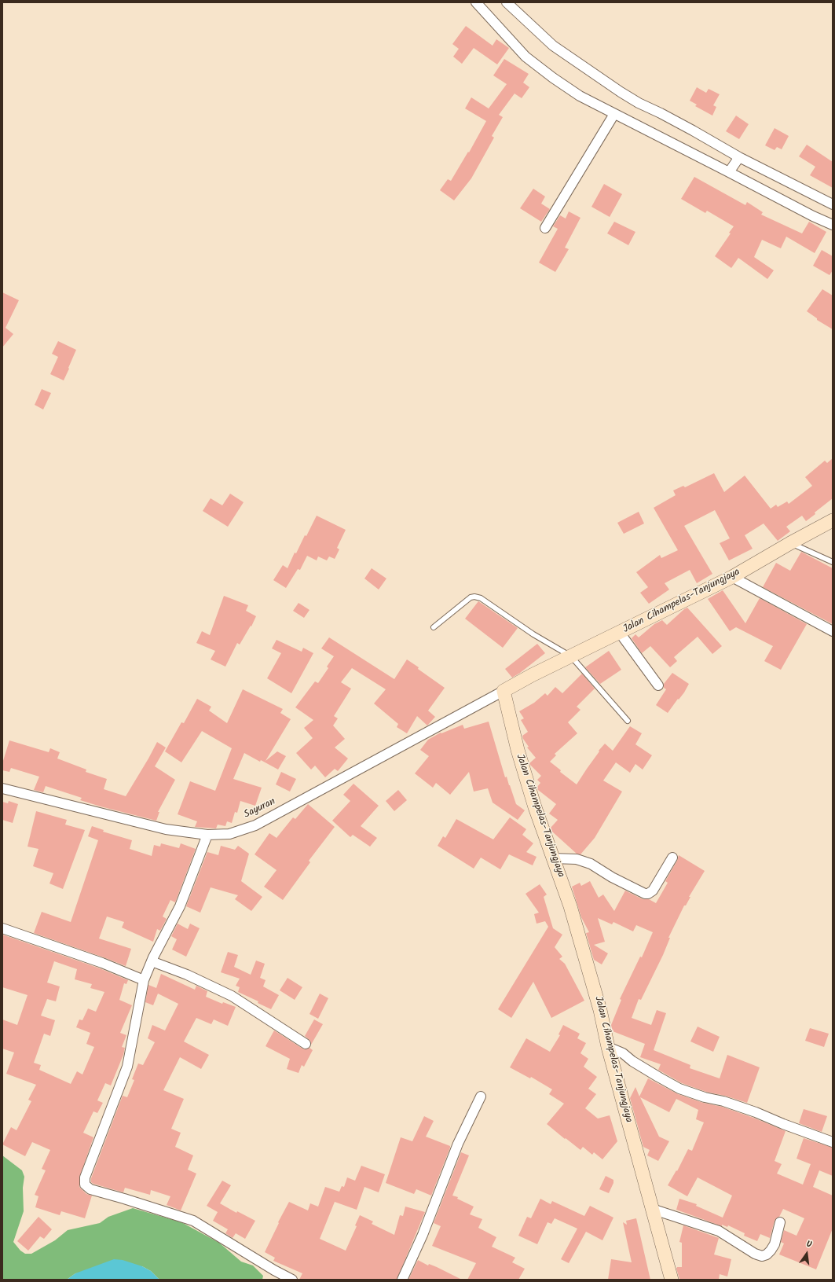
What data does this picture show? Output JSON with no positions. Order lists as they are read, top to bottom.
{
  "streets": {
    "main road": ["Jalan Cihampelas-Tanjungjaya"],
    "street": ["Sayuran"]
  },
  "crossings": [
    ["Jalan Cihampelas-Tanjungjaya", "Sayuran"]
  ],
  "north": "top"
}
